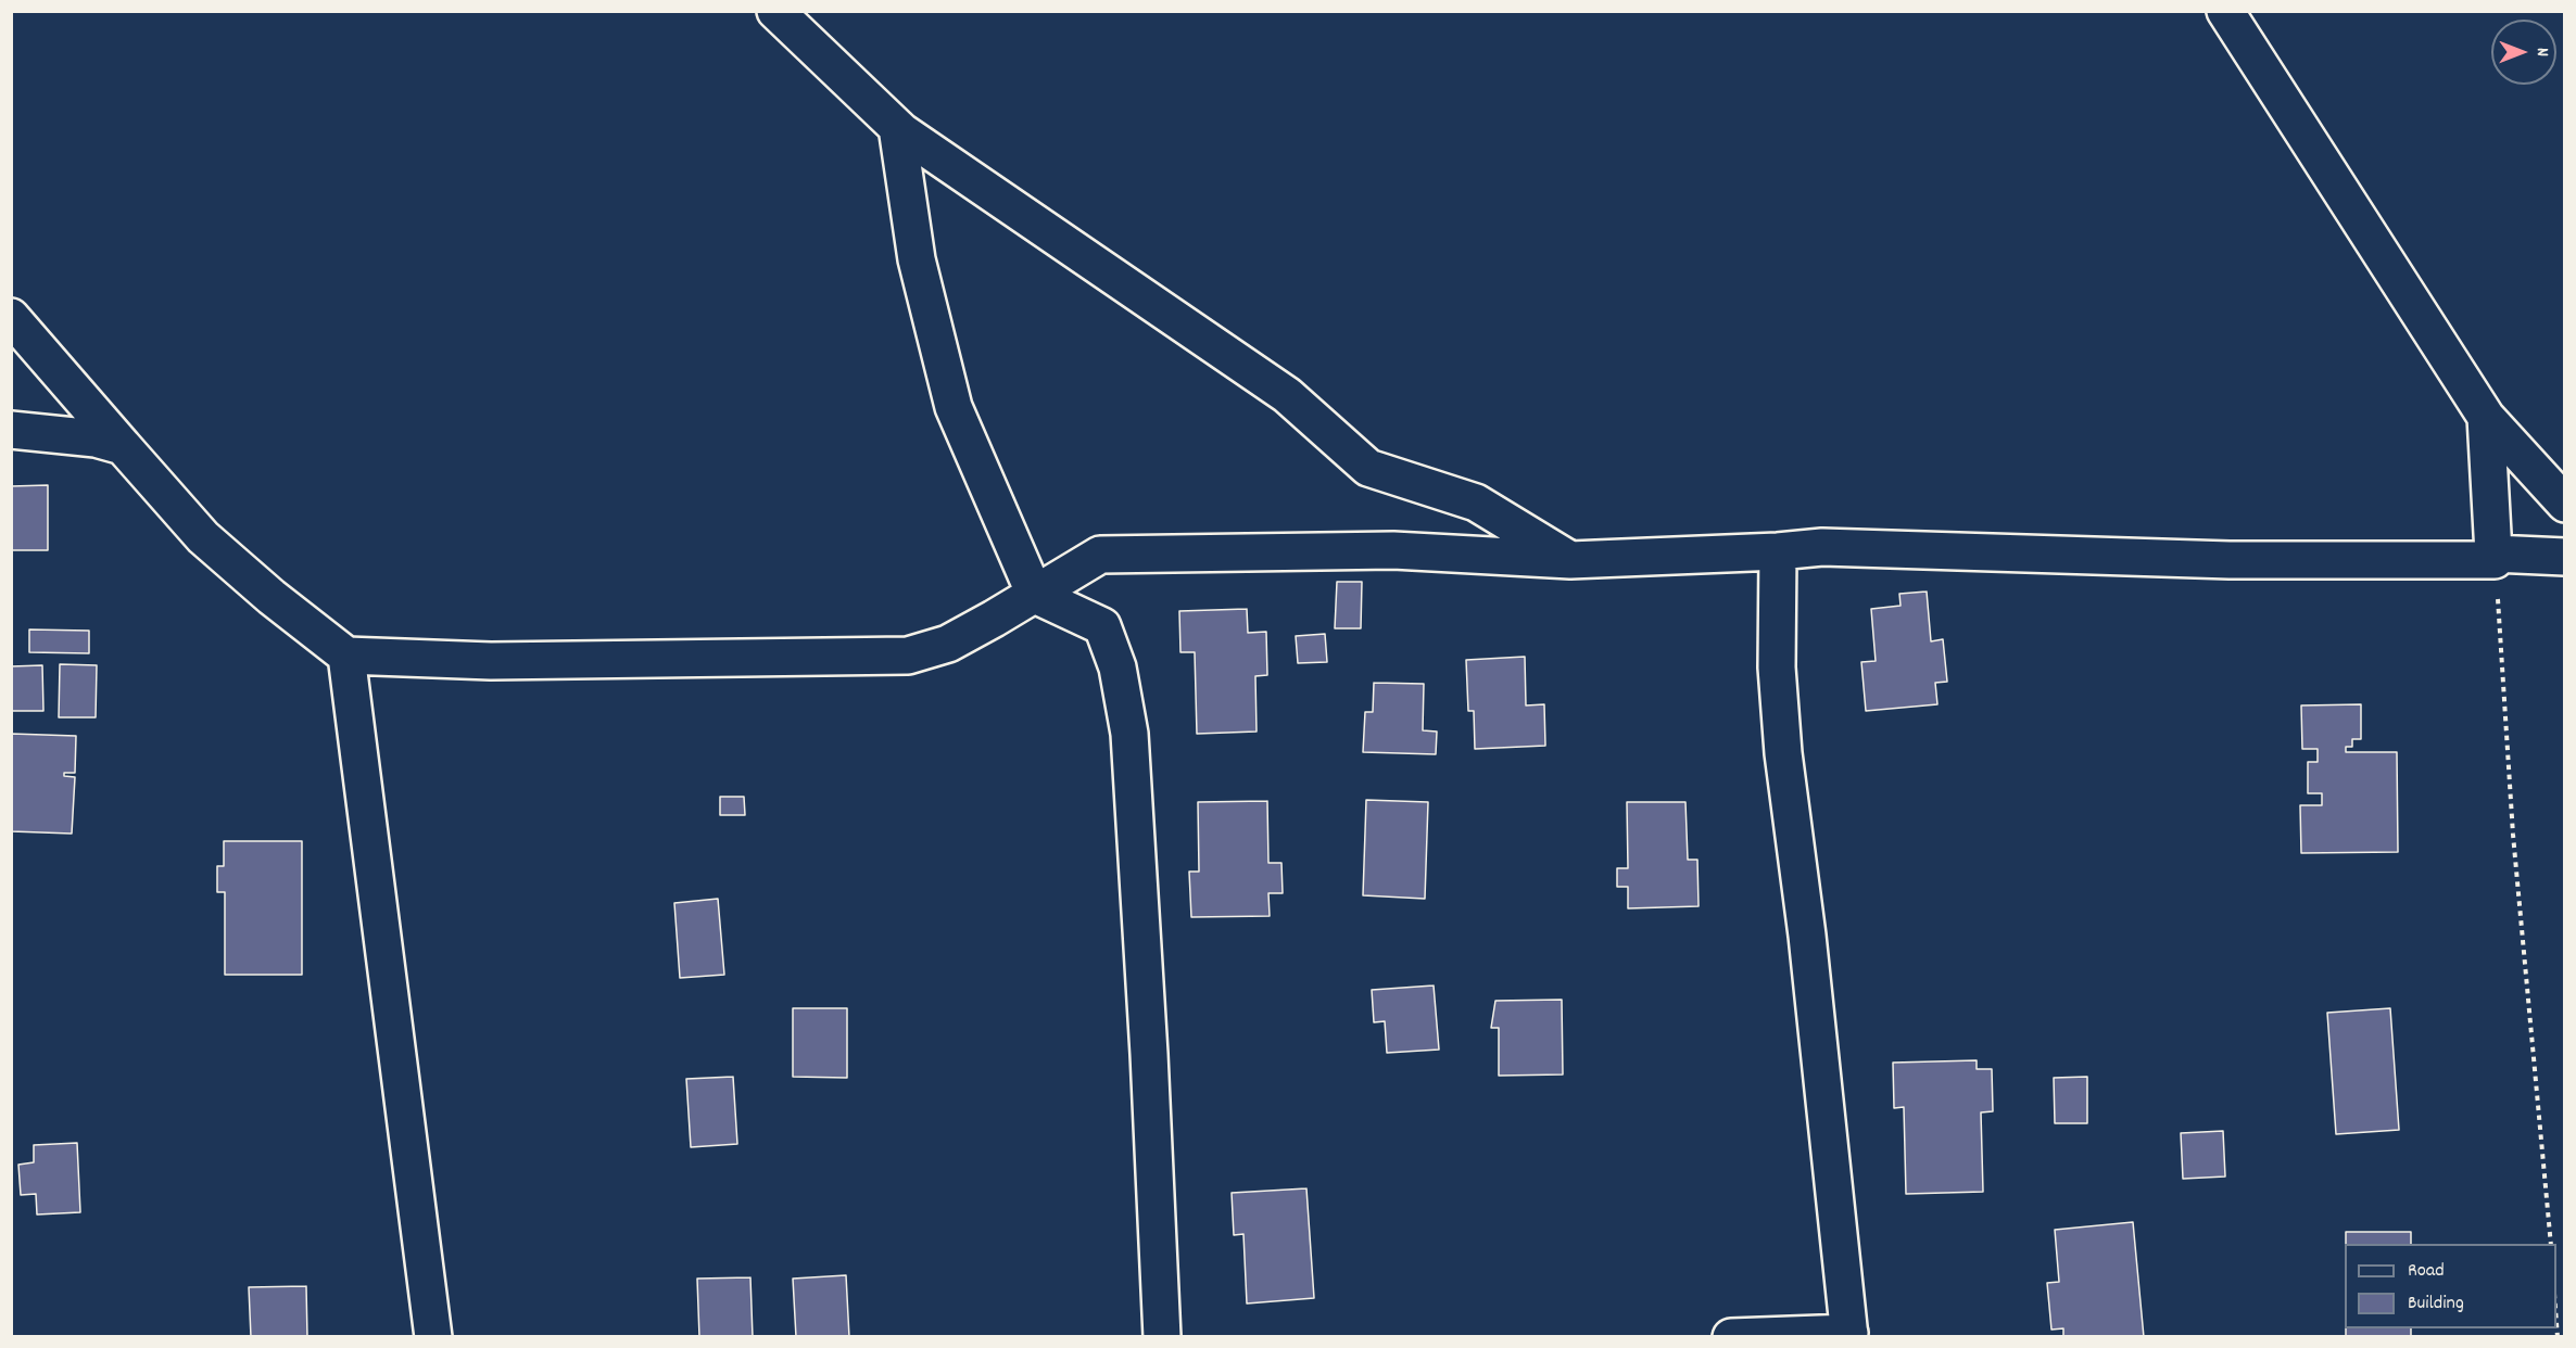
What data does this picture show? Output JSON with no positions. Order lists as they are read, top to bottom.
{
  "legend": ["Road", "Building"],
  "north": "right"
}
